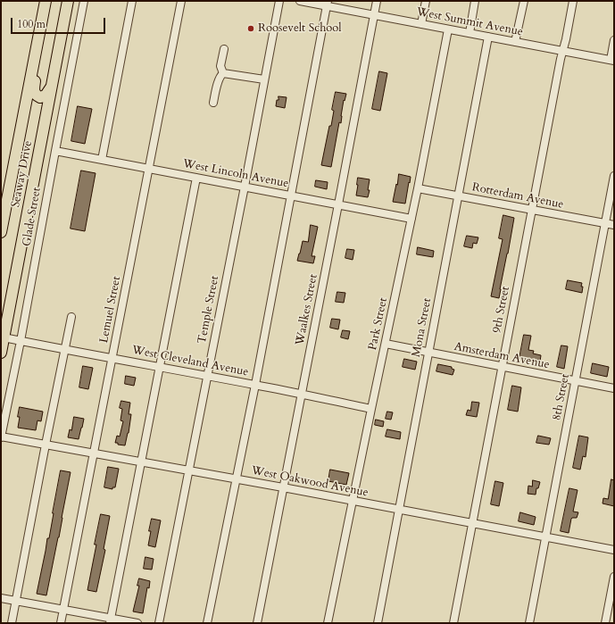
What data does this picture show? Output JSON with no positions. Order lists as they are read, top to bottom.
{
  "streets": {
    "highway": ["Seaway Drive"],
    "street": [
      "West Summit Avenue",
      "West Lincoln Avenue",
      "Rotterdam Avenue",
      "Glade Street",
      "Lemuel Street",
      "Temple Street",
      "Waalkes Street",
      "9th Street",
      "Park Street",
      "Mona Street",
      "Amsterdam Avenue",
      "West Cleveland Avenue",
      "8th Street",
      "West Oakwood Avenue"
    ]
  },
  "crossings": [
    ["West Summit Avenue", "Waalkes Street"],
    ["West Summit Avenue", "9th Street"],
    ["West Summit Avenue", "Park Street"],
    ["West Summit Avenue", "Mona Street"],
    ["Seaway Drive", "West Cleveland Avenue"],
    ["West Lincoln Avenue", "Glade Street"],
    ["West Lincoln Avenue", "Lemuel Street"],
    ["West Lincoln Avenue", "Temple Street"],
    ["West Lincoln Avenue", "Waalkes Street"],
    ["West Lincoln Avenue", "Park Street"],
    ["Rotterdam Avenue", "9th Street"],
    ["Rotterdam Avenue", "Park Street"],
    ["Rotterdam Avenue", "Mona Street"],
    ["Rotterdam Avenue", "8th Street"],
    ["Glade Street", "West Cleveland Avenue"],
    ["Glade Street", "West Oakwood Avenue"],
    ["Lemuel Street", "West Cleveland Avenue"],
    ["Lemuel Street", "West Oakwood Avenue"],
    ["Temple Street", "West Cleveland Avenue"],
    ["Temple Street", "West Oakwood Avenue"],
    ["Waalkes Street", "West Cleveland Avenue"],
    ["Waalkes Street", "West Oakwood Avenue"],
    ["9th Street", "Amsterdam Avenue"],
    ["9th Street", "West Oakwood Avenue"],
    ["Park Street", "Amsterdam Avenue"],
    ["Park Street", "West Cleveland Avenue"],
    ["Park Street", "West Oakwood Avenue"],
    ["Mona Street", "Amsterdam Avenue"],
    ["Mona Street", "West Oakwood Avenue"],
    ["Amsterdam Avenue", "8th Street"],
    ["8th Street", "West Oakwood Avenue"]
  ],
  "places": ["Roosevelt School"],
  "scale_bar": "100 m"
}
